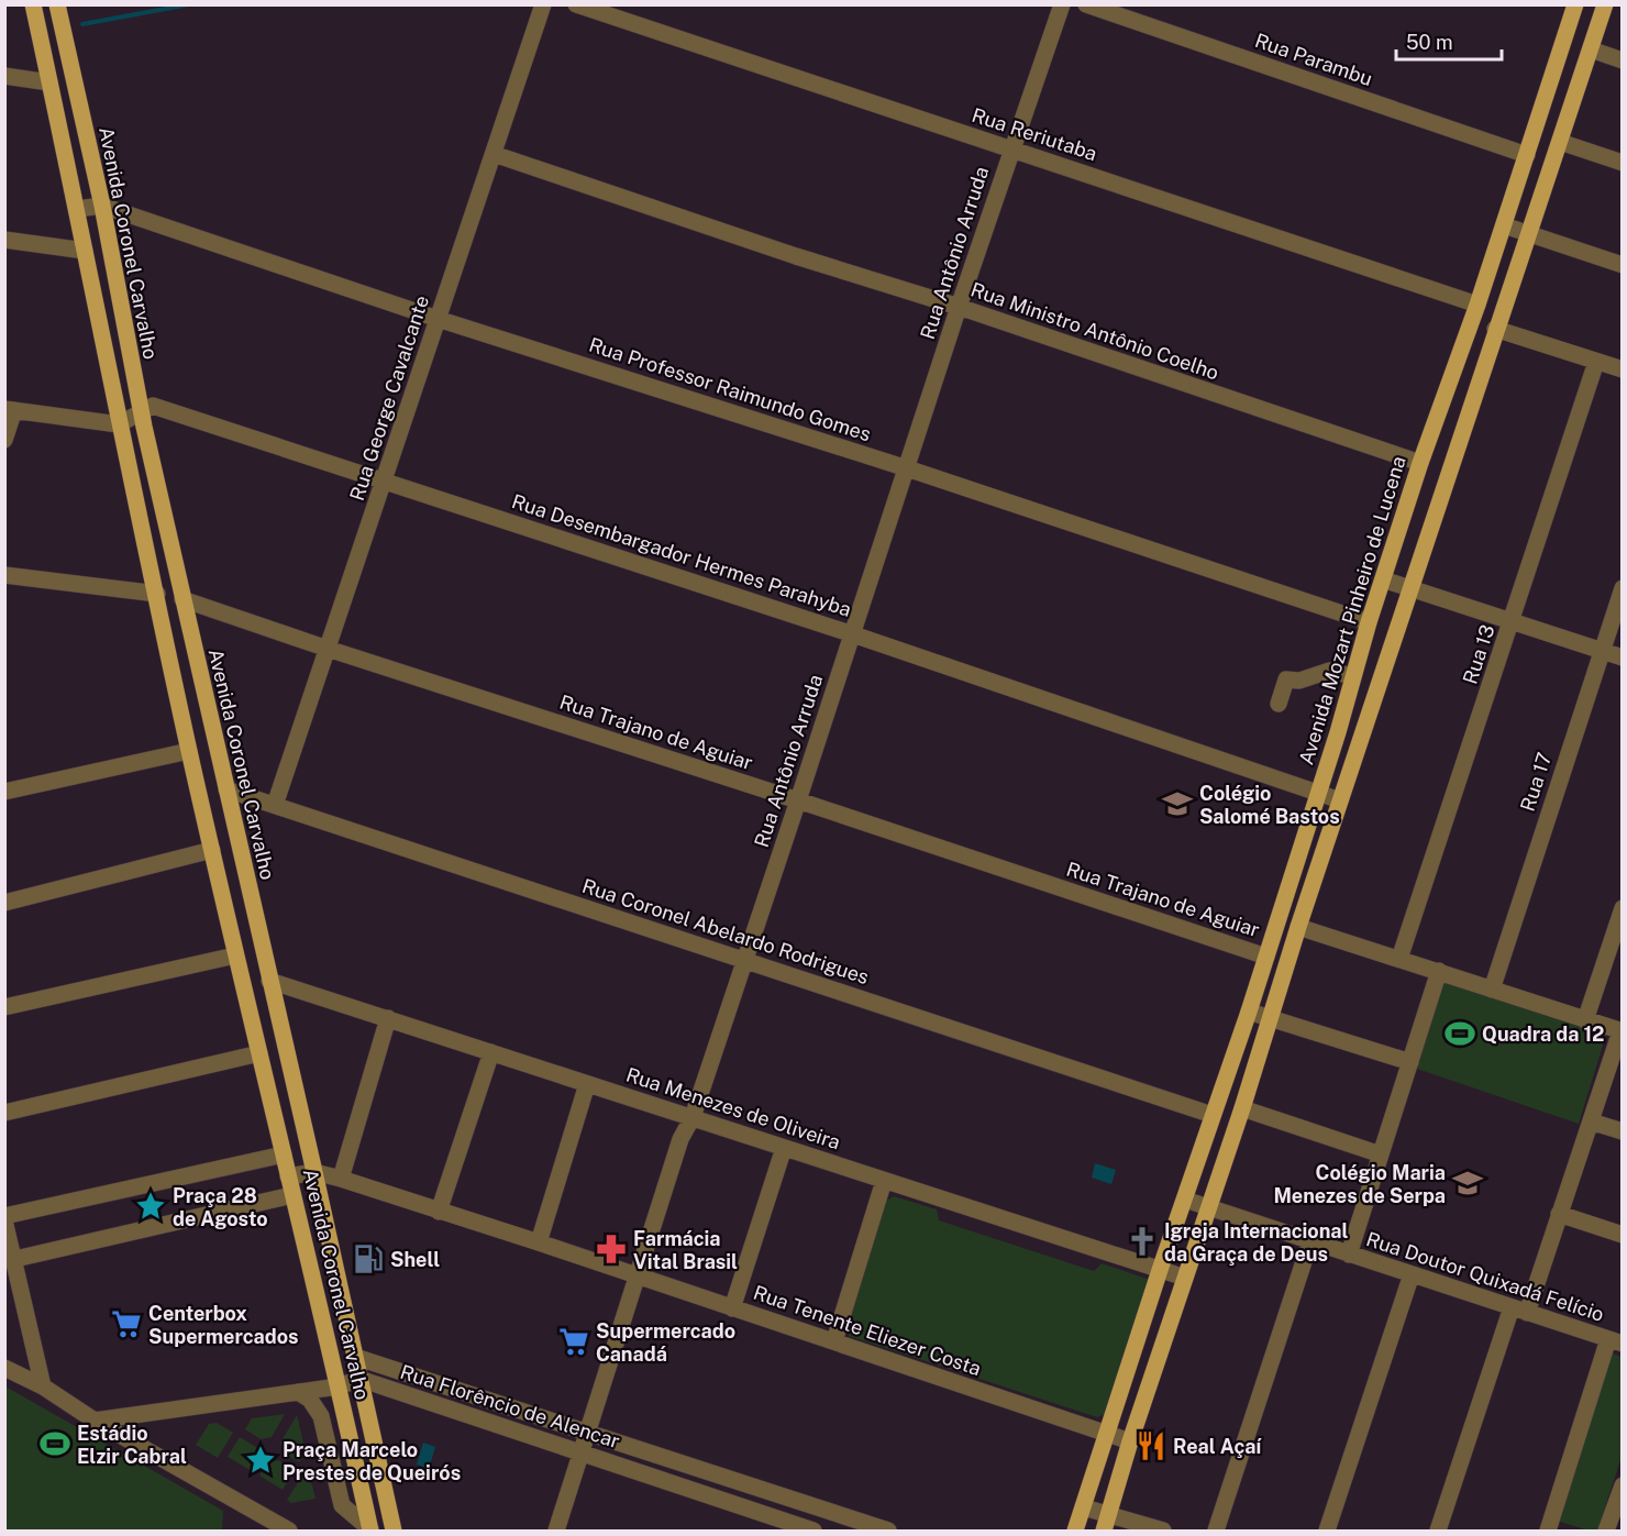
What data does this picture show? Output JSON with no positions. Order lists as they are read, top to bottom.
{
  "streets": {
    "main road": ["Avenida Coronel Carvalho", "Avenida Mozart Pinheiro de Lucena"],
    "street": [
      "Rua Parambu",
      "Rua Reriutaba",
      "Rua Antônio Arruda",
      "Rua Ministro Antônio Coelho",
      "Rua Professor Raimundo Gomes",
      "Rua George Cavalcante",
      "Rua Desembargador Hermes Parahyba",
      "Rua 13",
      "Rua Trajano de Aguiar",
      "Rua 17",
      "Rua Coronel Abelardo Rodrigues",
      "Rua Menezes de Oliveira",
      "Rua Doutor Quixadá Felício",
      "Rua Tenente Eliezer Costa",
      "Rua Florêncio de Alencar"
    ]
  },
  "crossings": [
    ["Rua Parambu", "Avenida Mozart Pinheiro de Lucena"],
    ["Rua Reriutaba", "Rua Antônio Arruda"],
    ["Rua Reriutaba", "Avenida Mozart Pinheiro de Lucena"],
    ["Avenida Coronel Carvalho", "Rua Professor Raimundo Gomes"],
    ["Avenida Coronel Carvalho", "Rua Desembargador Hermes Parahyba"],
    ["Avenida Coronel Carvalho", "Rua Trajano de Aguiar"],
    ["Avenida Coronel Carvalho", "Rua Coronel Abelardo Rodrigues"],
    ["Avenida Coronel Carvalho", "Rua Menezes de Oliveira"],
    ["Avenida Coronel Carvalho", "Rua Tenente Eliezer Costa"],
    ["Avenida Coronel Carvalho", "Rua Florêncio de Alencar"],
    ["Rua Antônio Arruda", "Rua Ministro Antônio Coelho"],
    ["Rua Antônio Arruda", "Rua Professor Raimundo Gomes"],
    ["Rua Antônio Arruda", "Rua Desembargador Hermes Parahyba"],
    ["Rua Antônio Arruda", "Rua Trajano de Aguiar"],
    ["Rua Antônio Arruda", "Rua Coronel Abelardo Rodrigues"],
    ["Rua Antônio Arruda", "Rua Menezes de Oliveira"],
    ["Rua Antônio Arruda", "Rua Tenente Eliezer Costa"],
    ["Rua Antônio Arruda", "Rua Florêncio de Alencar"],
    ["Rua Ministro Antônio Coelho", "Rua George Cavalcante"],
    ["Rua Ministro Antônio Coelho", "Avenida Mozart Pinheiro de Lucena"],
    ["Rua Professor Raimundo Gomes", "Rua George Cavalcante"],
    ["Rua Professor Raimundo Gomes", "Avenida Mozart Pinheiro de Lucena"],
    ["Rua George Cavalcante", "Rua Desembargador Hermes Parahyba"],
    ["Rua George Cavalcante", "Rua Trajano de Aguiar"],
    ["Rua George Cavalcante", "Rua Coronel Abelardo Rodrigues"],
    ["Rua Desembargador Hermes Parahyba", "Avenida Mozart Pinheiro de Lucena"],
    ["Avenida Mozart Pinheiro de Lucena", "Rua Trajano de Aguiar"],
    ["Avenida Mozart Pinheiro de Lucena", "Rua Coronel Abelardo Rodrigues"],
    ["Avenida Mozart Pinheiro de Lucena", "Rua Menezes de Oliveira"],
    ["Avenida Mozart Pinheiro de Lucena", "Rua Doutor Quixadá Felício"],
    ["Avenida Mozart Pinheiro de Lucena", "Rua Tenente Eliezer Costa"]
  ],
  "places": {
    "school or university": ["Colégio Salomé Bastos", "Colégio Maria Menezes de Serpa"],
    "sports": ["Quadra da 12", "Estádio Elzir Cabral"],
    "place": ["Praça 28 de Agosto", "Praça Marcelo Prestes de Queirós"],
    "church": ["Igreja Internacional da Graça de Deus"],
    "pharmacy": ["Farmácia Vital Brasil"],
    "fuel station": ["Shell"],
    "supermarket": ["Centerbox Supermercados", "Supermercado Canadá"],
    "restaurant": ["Real Açaí"]
  },
  "scale_bar": "50 m"
}
